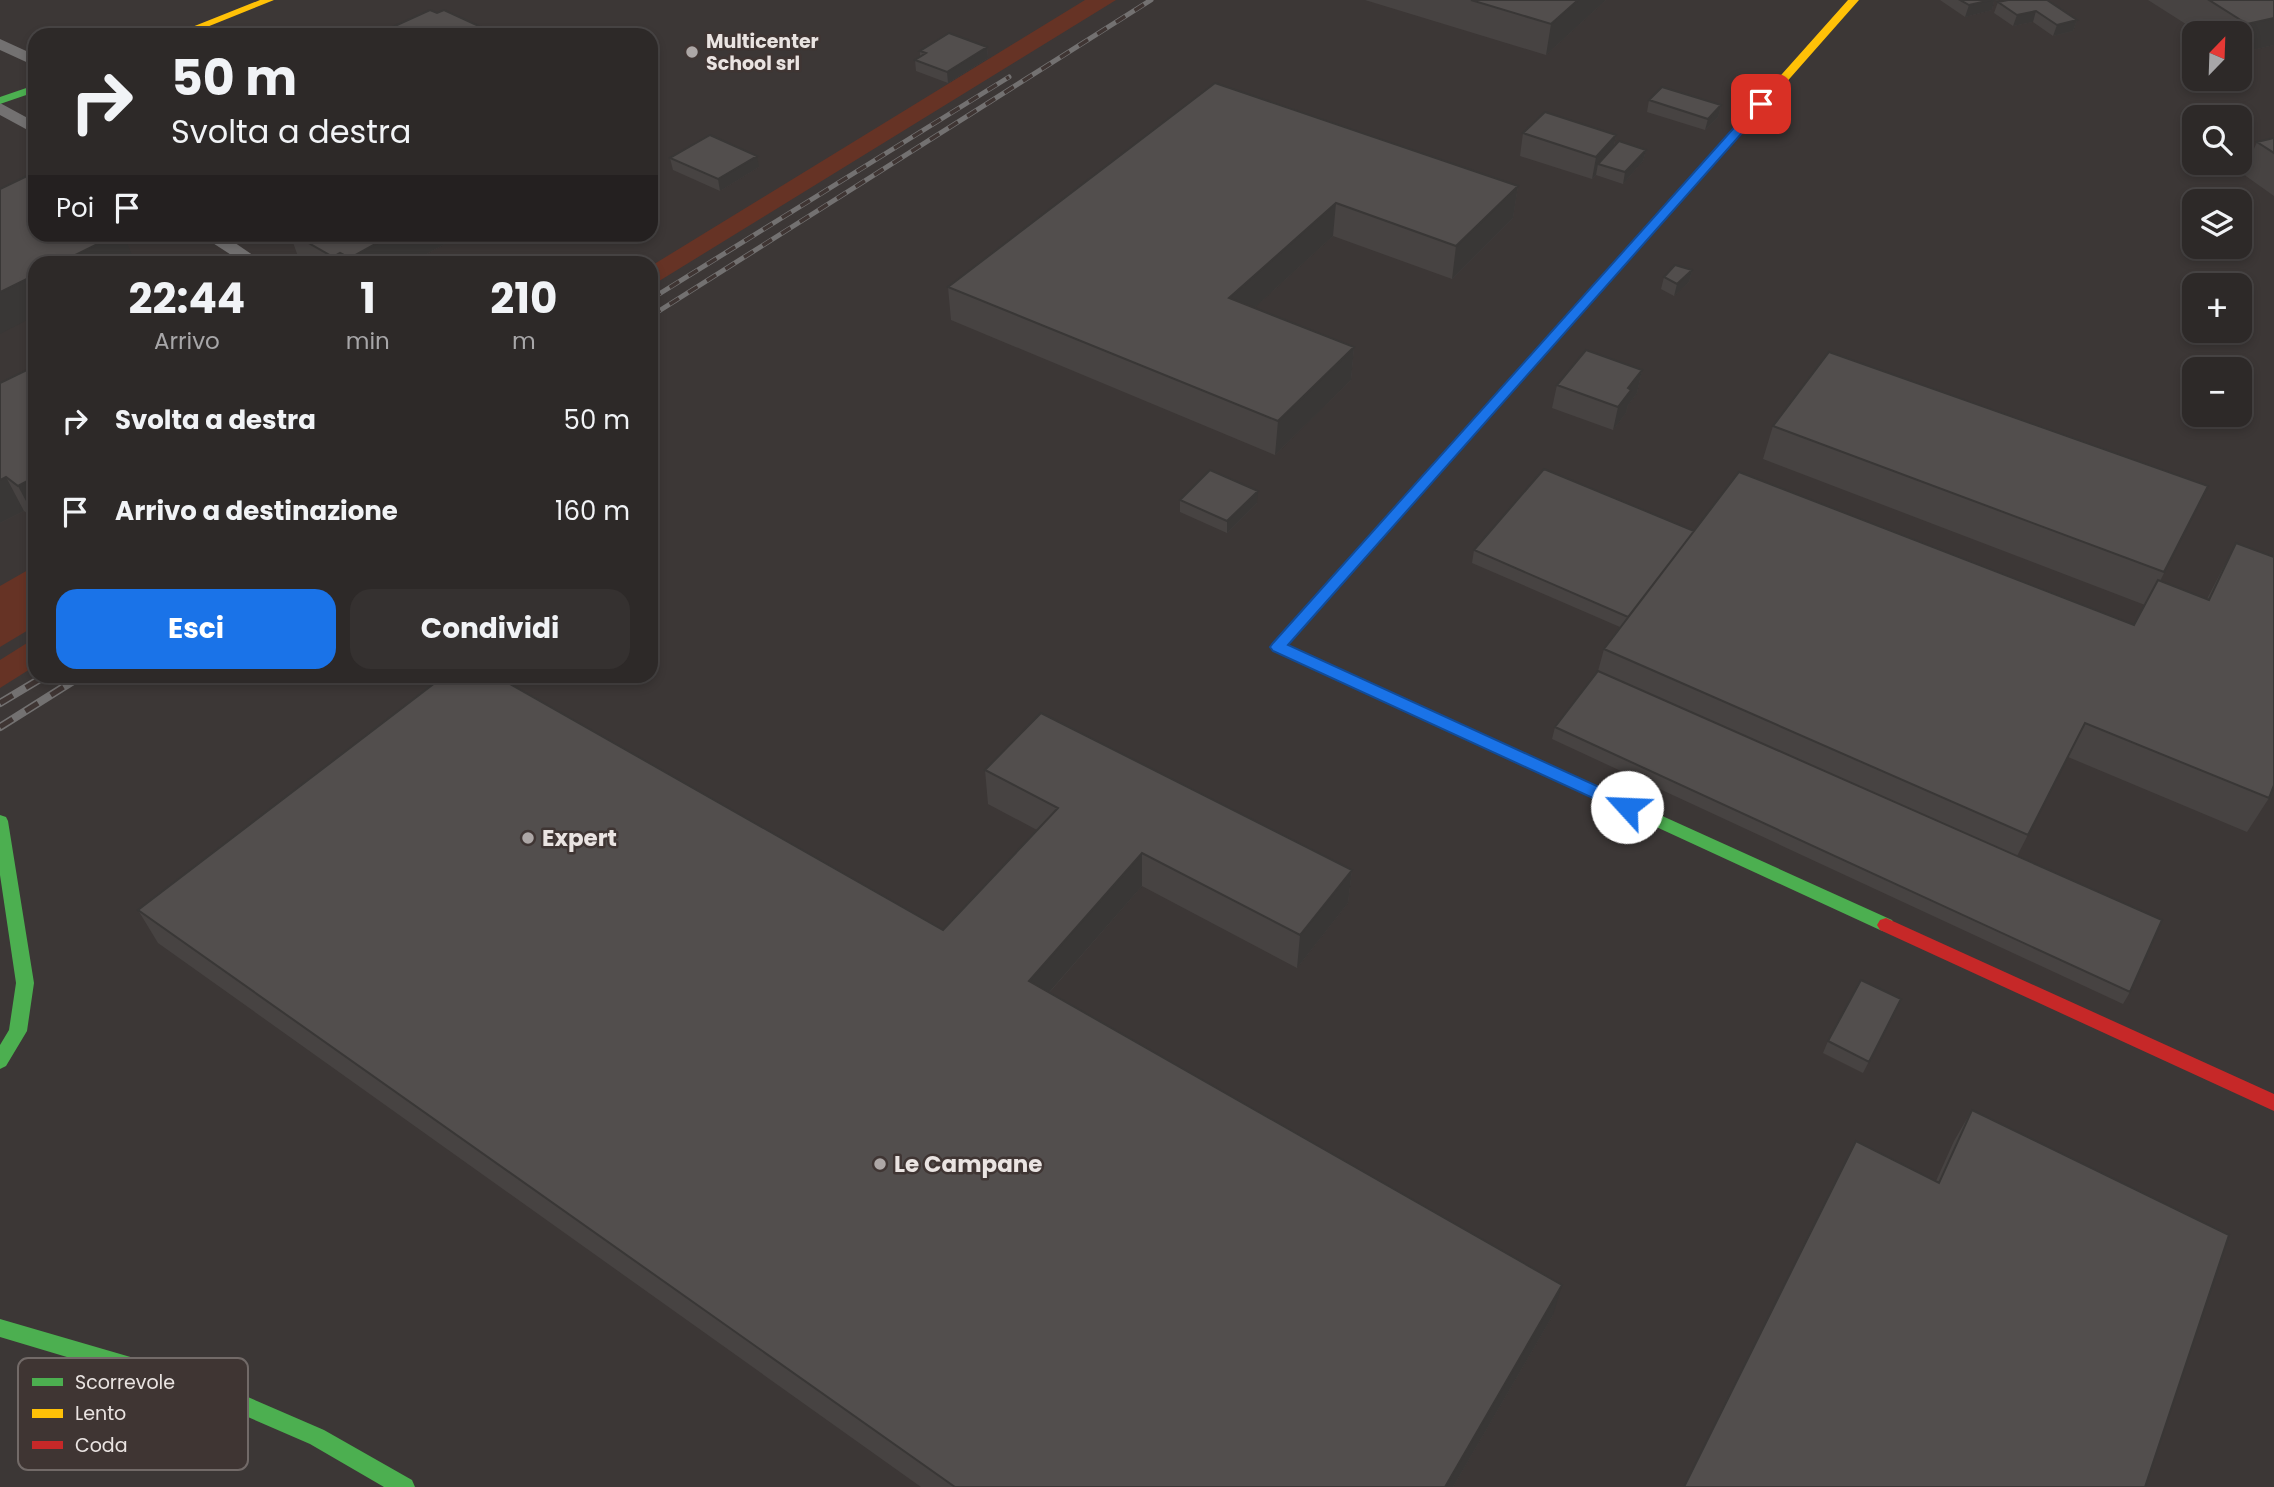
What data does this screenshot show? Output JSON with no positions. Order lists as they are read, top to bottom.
{
  "places": ["Multicenter School srl", "Expert", "Le Campane"],
  "legend": ["Scorrevole", "Lento", "Coda"],
  "north": "top right",
  "page": {
    "map_buttons": ["+", "−"],
    "turn": ["50 m", "Svolta a destra"],
    "then": "Poi",
    "eta": [
      "22:44",
      "Arrivo",
      "1",
      "min",
      "210",
      "m"
    ],
    "list": [
      {
        "name": "Svolta a destra",
        "value": "50 m"
      },
      {
        "name": "Arrivo a destinazione",
        "value": "160 m"
      }
    ],
    "buttons": ["Esci", "Condividi"]
  }
}
